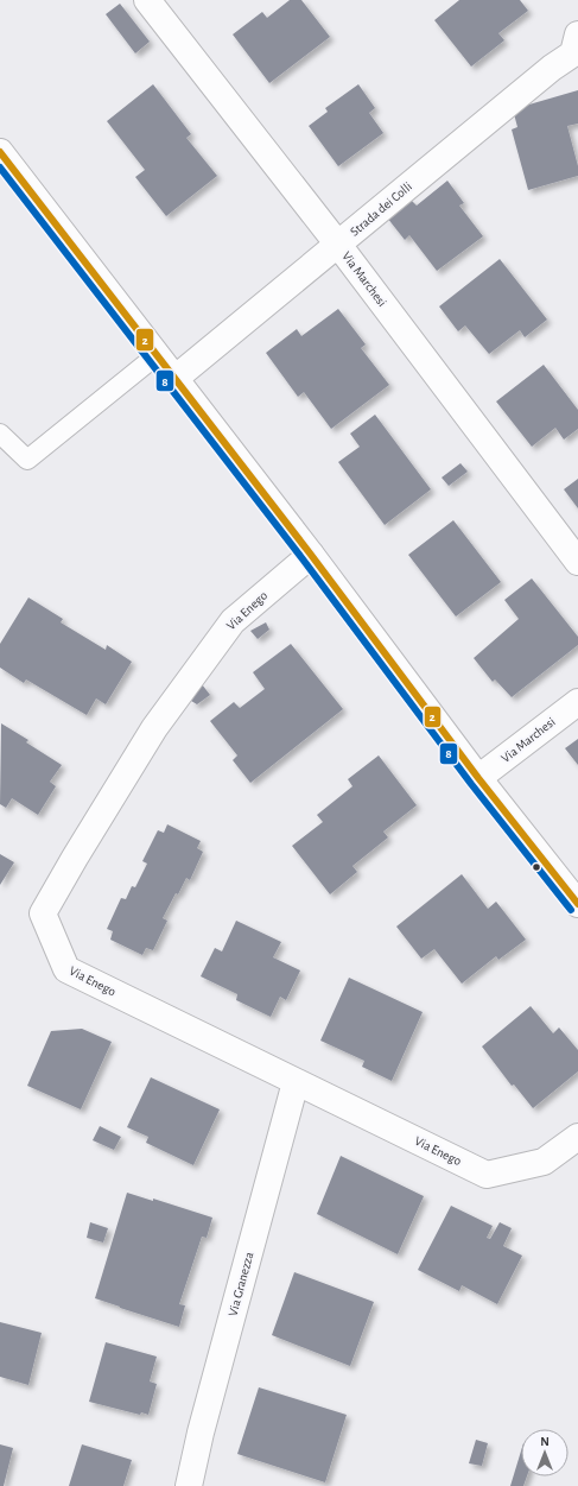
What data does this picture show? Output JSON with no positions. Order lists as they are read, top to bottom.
{
  "streets": {
    "street": [
      "Strada dei Colli",
      "Via Marchesi",
      "Via Enego",
      "Via Granezza"
    ]
  },
  "crossings": [
    ["Strada dei Colli", "Via Marchesi"],
    ["Via Enego", "Via Granezza"]
  ],
  "lines": ["transit line 2", "transit line 8"],
  "north": "top"
}
